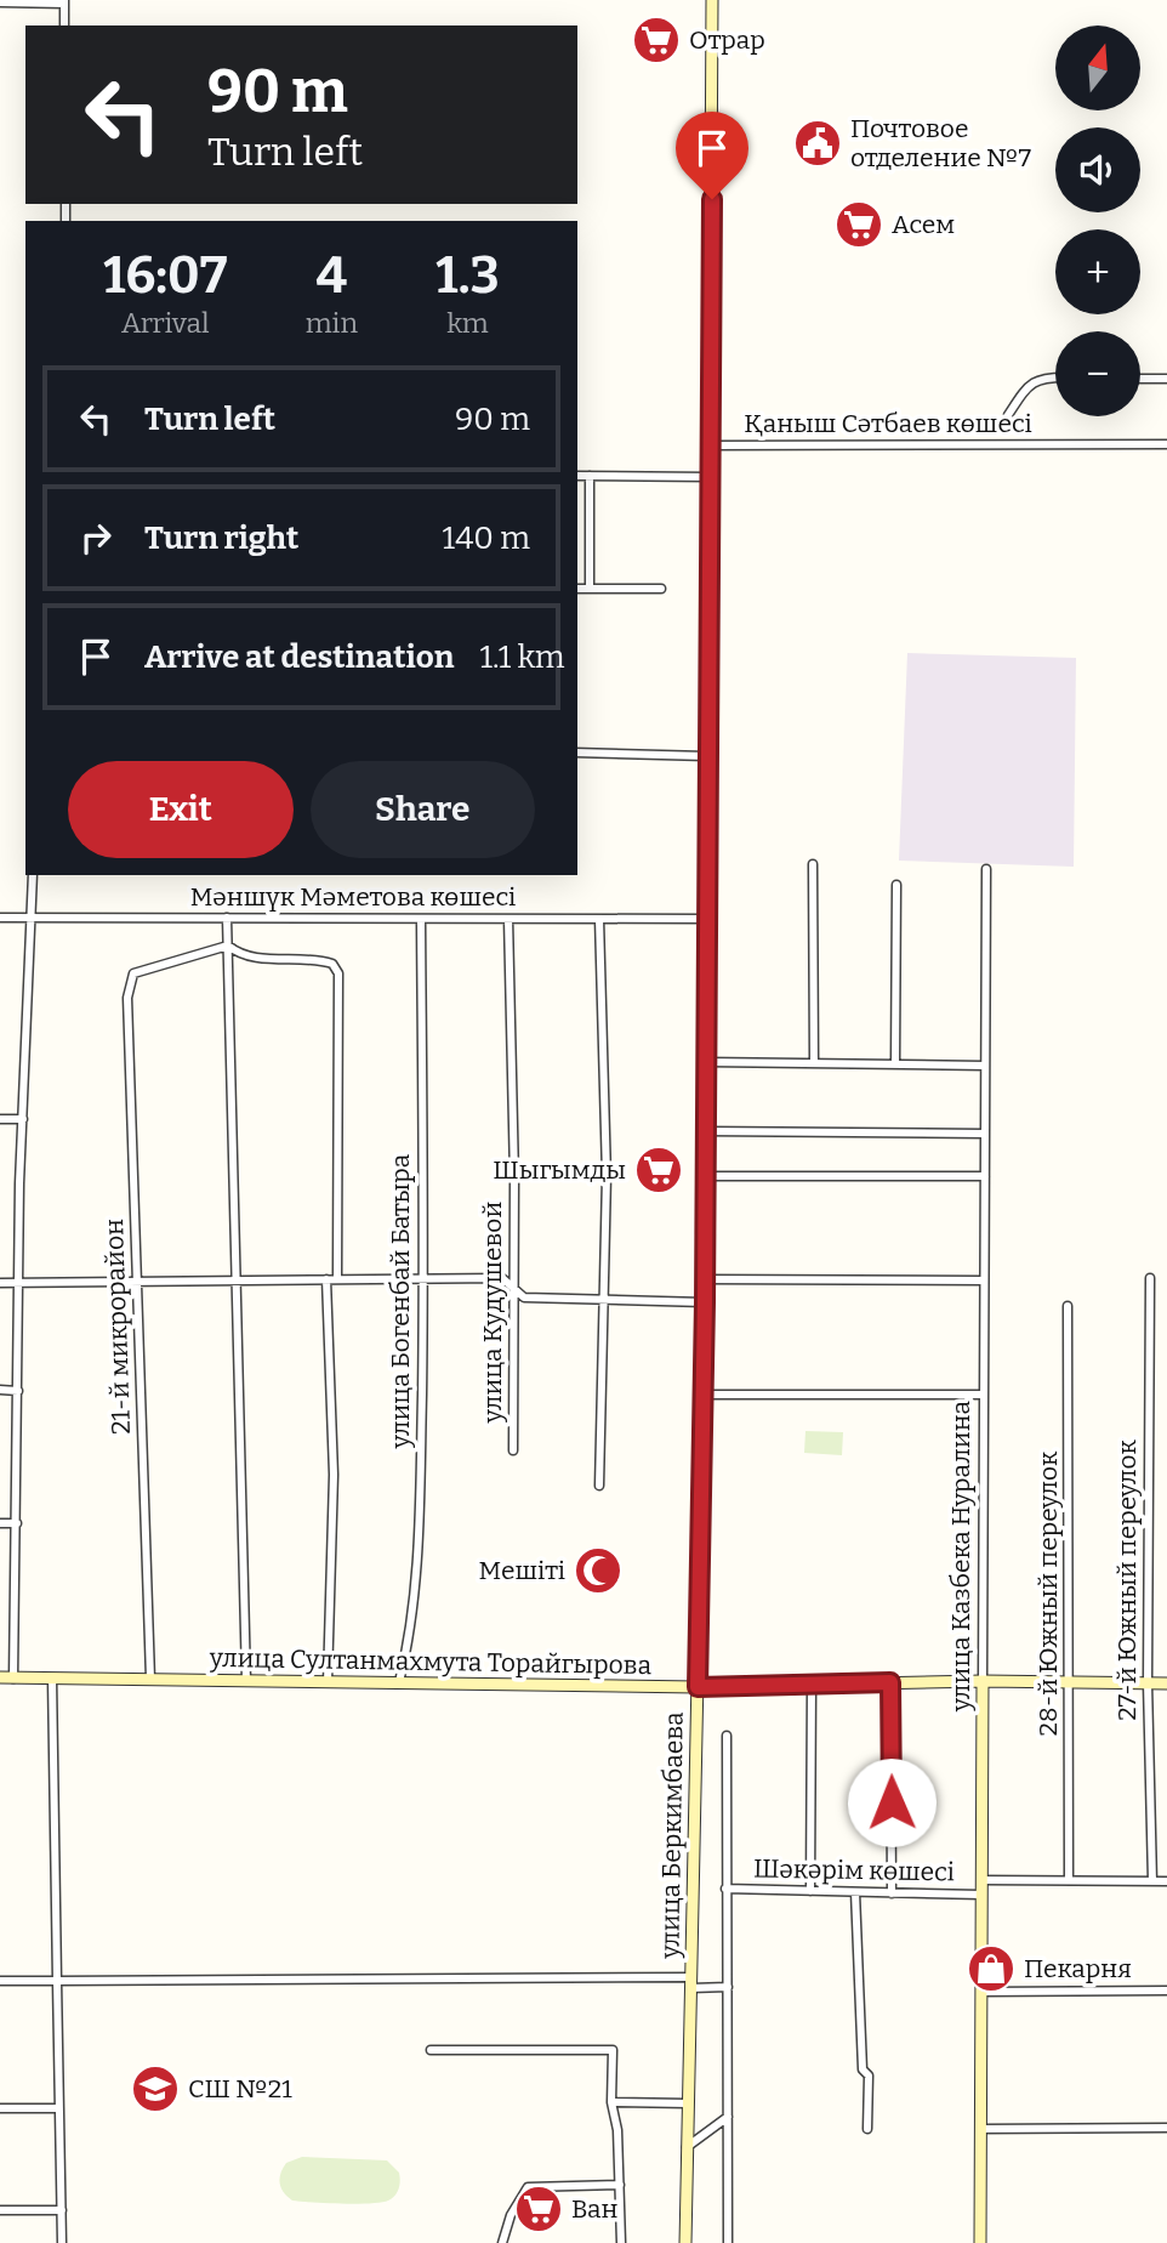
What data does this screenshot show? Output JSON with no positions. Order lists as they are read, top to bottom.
{
  "streets": {
    "street": [
      "Қаныш Сәтбаев көшесі",
      "Мәншүк Мәметова көшесі",
      "улица Богенбай Батыра",
      "улица Кудушевой",
      "21-й микрорайон",
      "улица Казбека Нуралина",
      "27-й Южный переулок",
      "28-й Южный переулок",
      "улица Султанмахмута Торайгырова",
      "улица Беркимбаева",
      "Шәкәрім көшесі"
    ]
  },
  "crossings": [
    ["Қаныш Сәтбаев көшесі", "улица Беркимбаева"],
    ["Мәншүк Мәметова көшесі", "улица Богенбай Батыра"],
    ["Мәншүк Мәметова көшесі", "улица Кудушевой"],
    ["Мәншүк Мәметова көшесі", "улица Беркимбаева"],
    ["улица Богенбай Батыра", "улица Султанмахмута Торайгырова"],
    ["21-й микрорайон", "улица Султанмахмута Торайгырова"],
    ["улица Казбека Нуралина", "улица Султанмахмута Торайгырова"],
    ["улица Казбека Нуралина", "Шәкәрім көшесі"],
    ["27-й Южный переулок", "улица Султанмахмута Торайгырова"],
    ["27-й Южный переулок", "Шәкәрім көшесі"],
    ["28-й Южный переулок", "улица Султанмахмута Торайгырова"],
    ["28-й Южный переулок", "Шәкәрім көшесі"],
    ["улица Султанмахмута Торайгырова", "улица Беркимбаева"]
  ],
  "places": {
    "supermarket": [
      "Отрар",
      "Асем",
      "Шыгымды",
      "Ван"
    ],
    "public building": ["Почтовое отделение №7"],
    "mosque": ["Мешіті"],
    "shop": ["Пекарня"],
    "school or university": ["СШ №21"]
  },
  "north": "top",
  "page": {
    "map_buttons": ["+", "−"],
    "turn": ["90 m", "Turn left"],
    "eta": [
      "16:07",
      "Arrival",
      "4",
      "min",
      "1.3",
      "km"
    ],
    "list": [
      {
        "name": "Turn left",
        "value": "90 m"
      },
      {
        "name": "Turn right",
        "value": "140 m"
      },
      {
        "name": "Arrive at destination",
        "value": "1.1 km"
      }
    ],
    "buttons": ["Exit", "Share"]
  }
}
